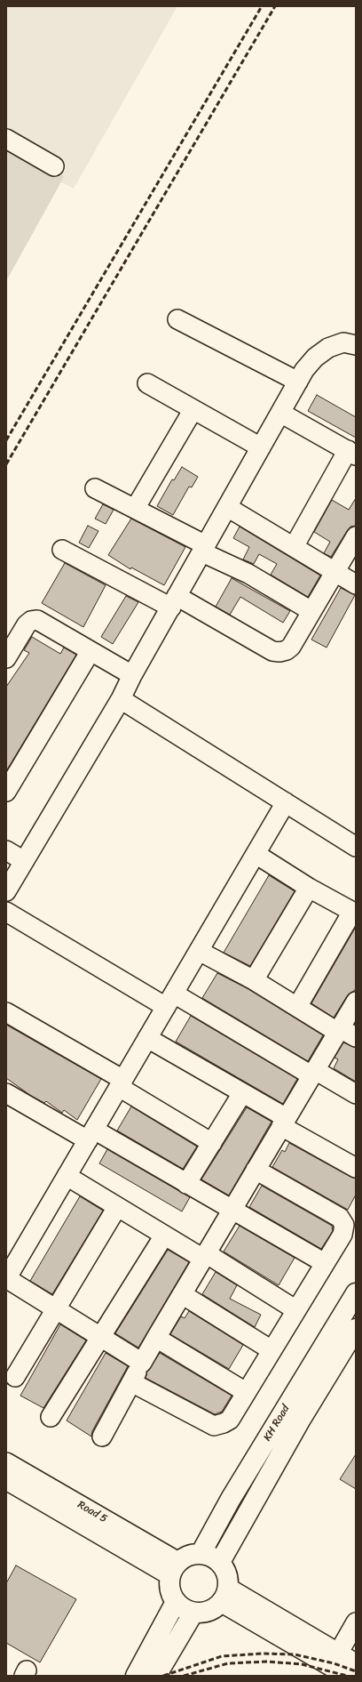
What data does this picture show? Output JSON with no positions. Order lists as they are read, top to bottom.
{
  "streets": {
    "main road": ["KH Road"],
    "street": ["Road 5"]
  },
  "crossings": [
    ["KH Road", "Road 5"]
  ]
}
